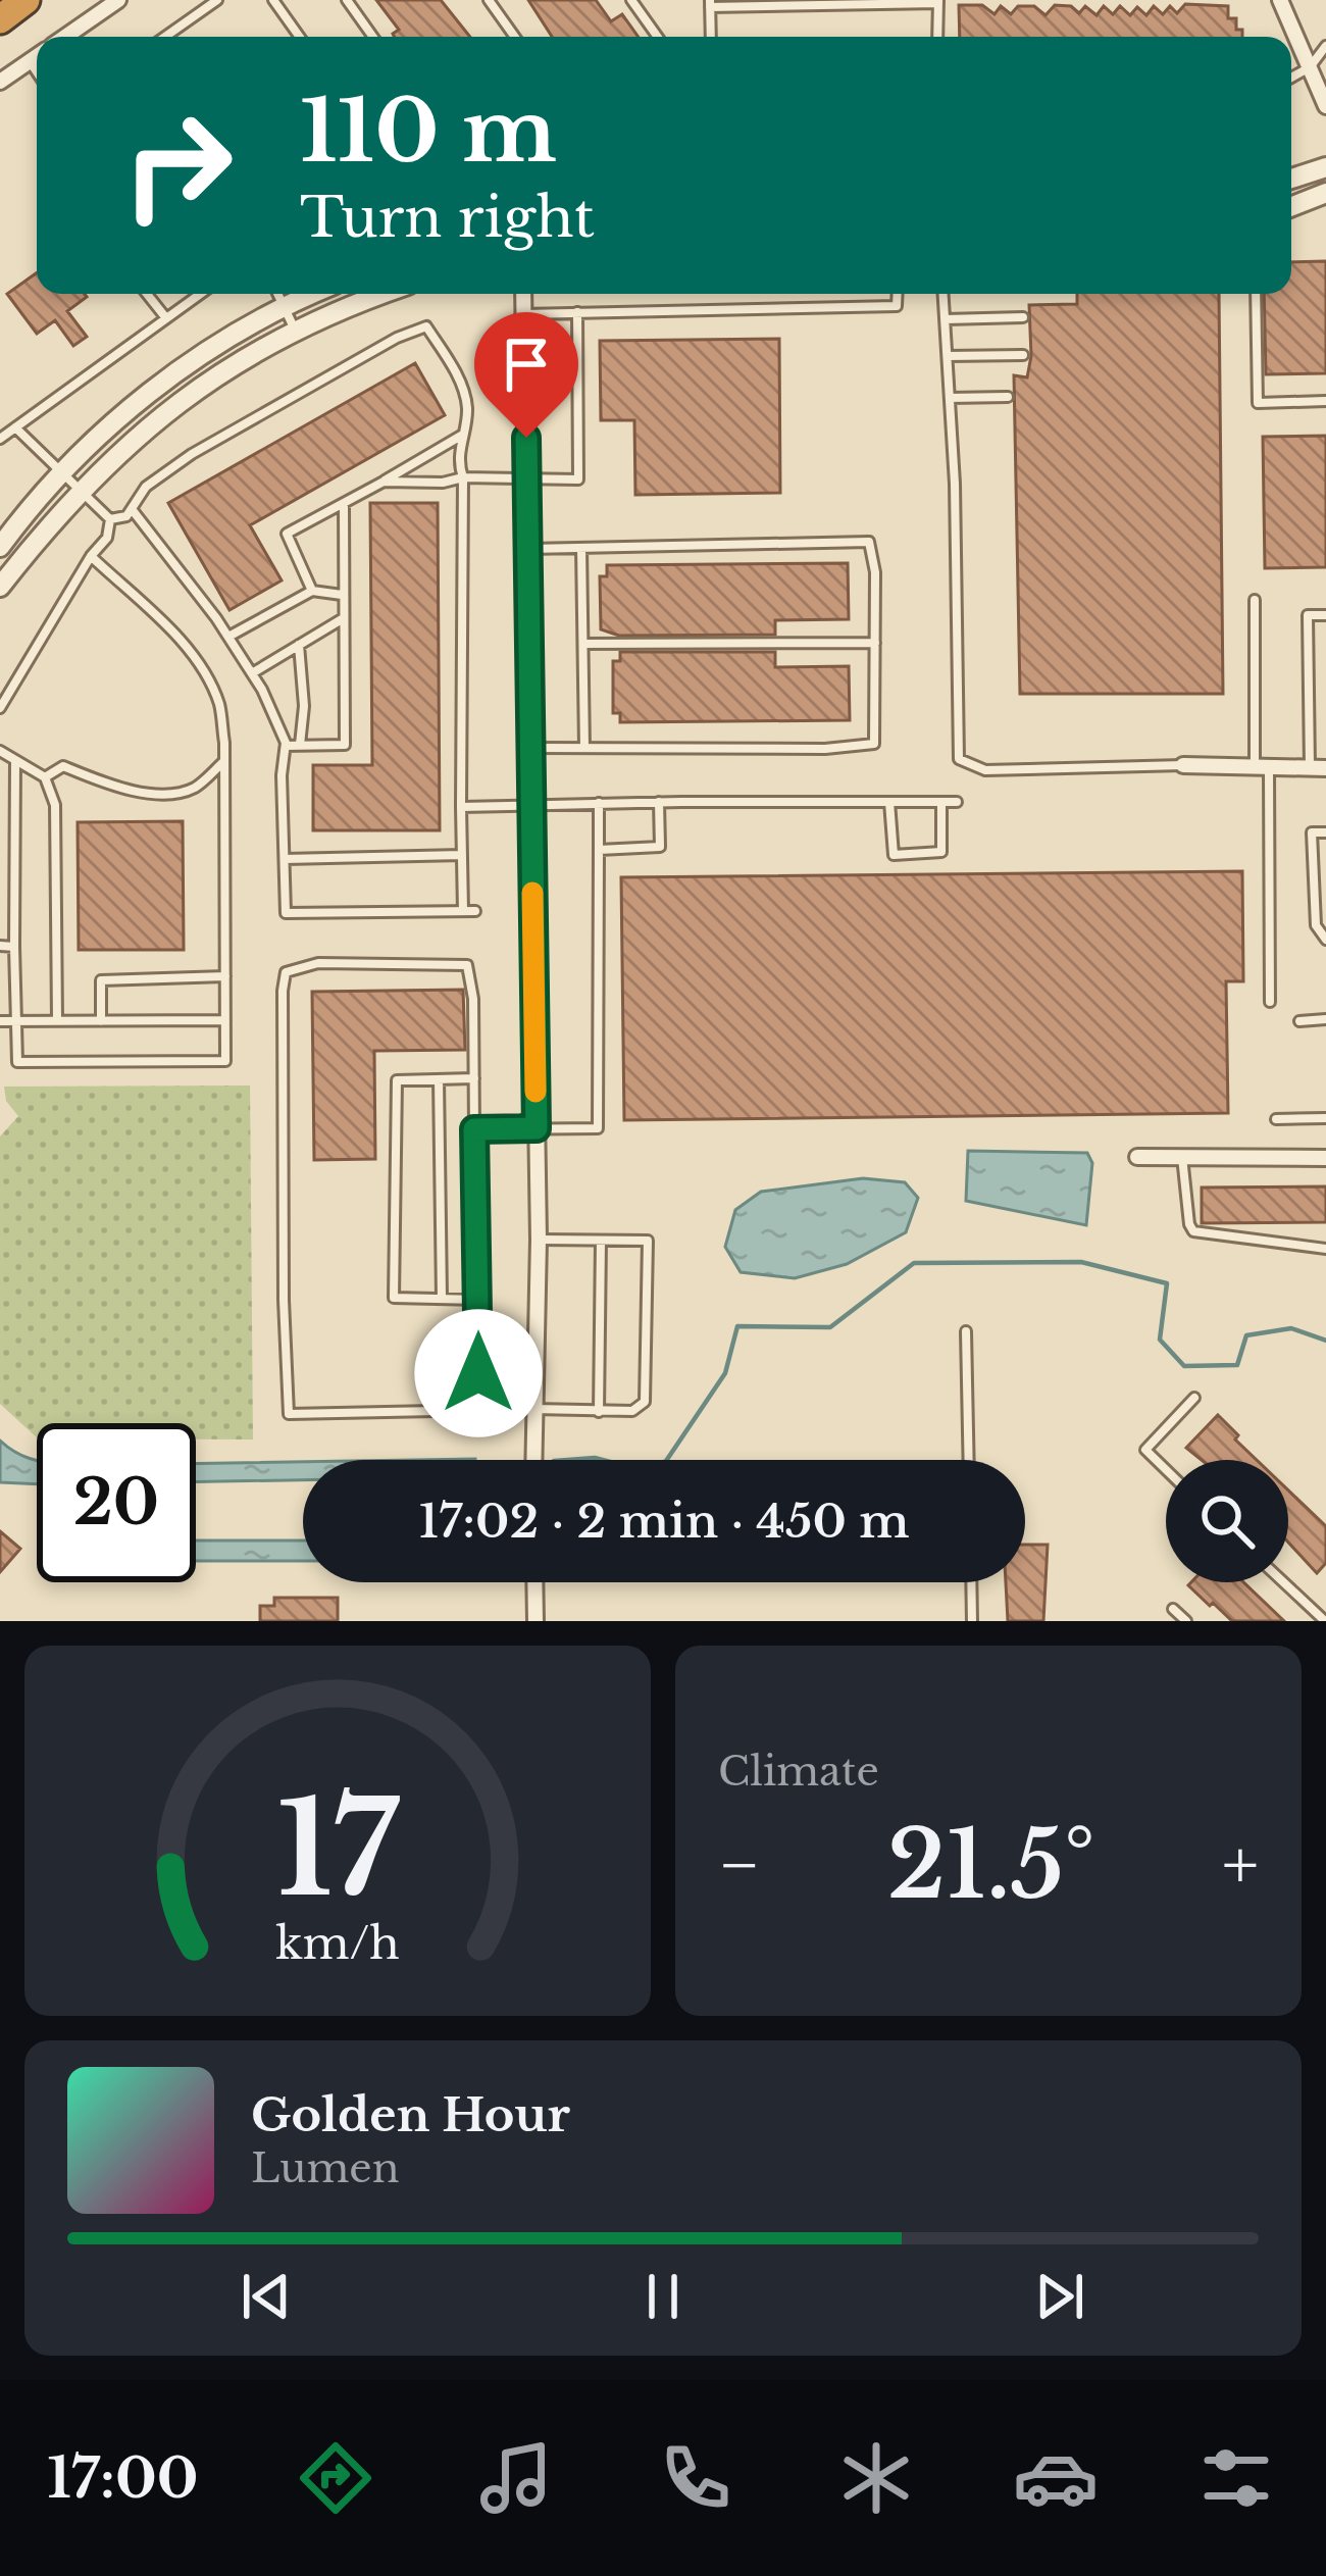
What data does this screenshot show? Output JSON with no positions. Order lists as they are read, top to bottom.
{
  "page": {
    "turn": ["110 m", "Turn right"],
    "limit": "20",
    "trip": "17:02 · 2 min · 450 m",
    "tile": "Climate",
    "heat": ["−", "21.5°", "+"],
    "song": ["Golden Hour", "Lumen"],
    "tabs": "17:00",
    "gauge": ["17", "km/h"]
  }
}
